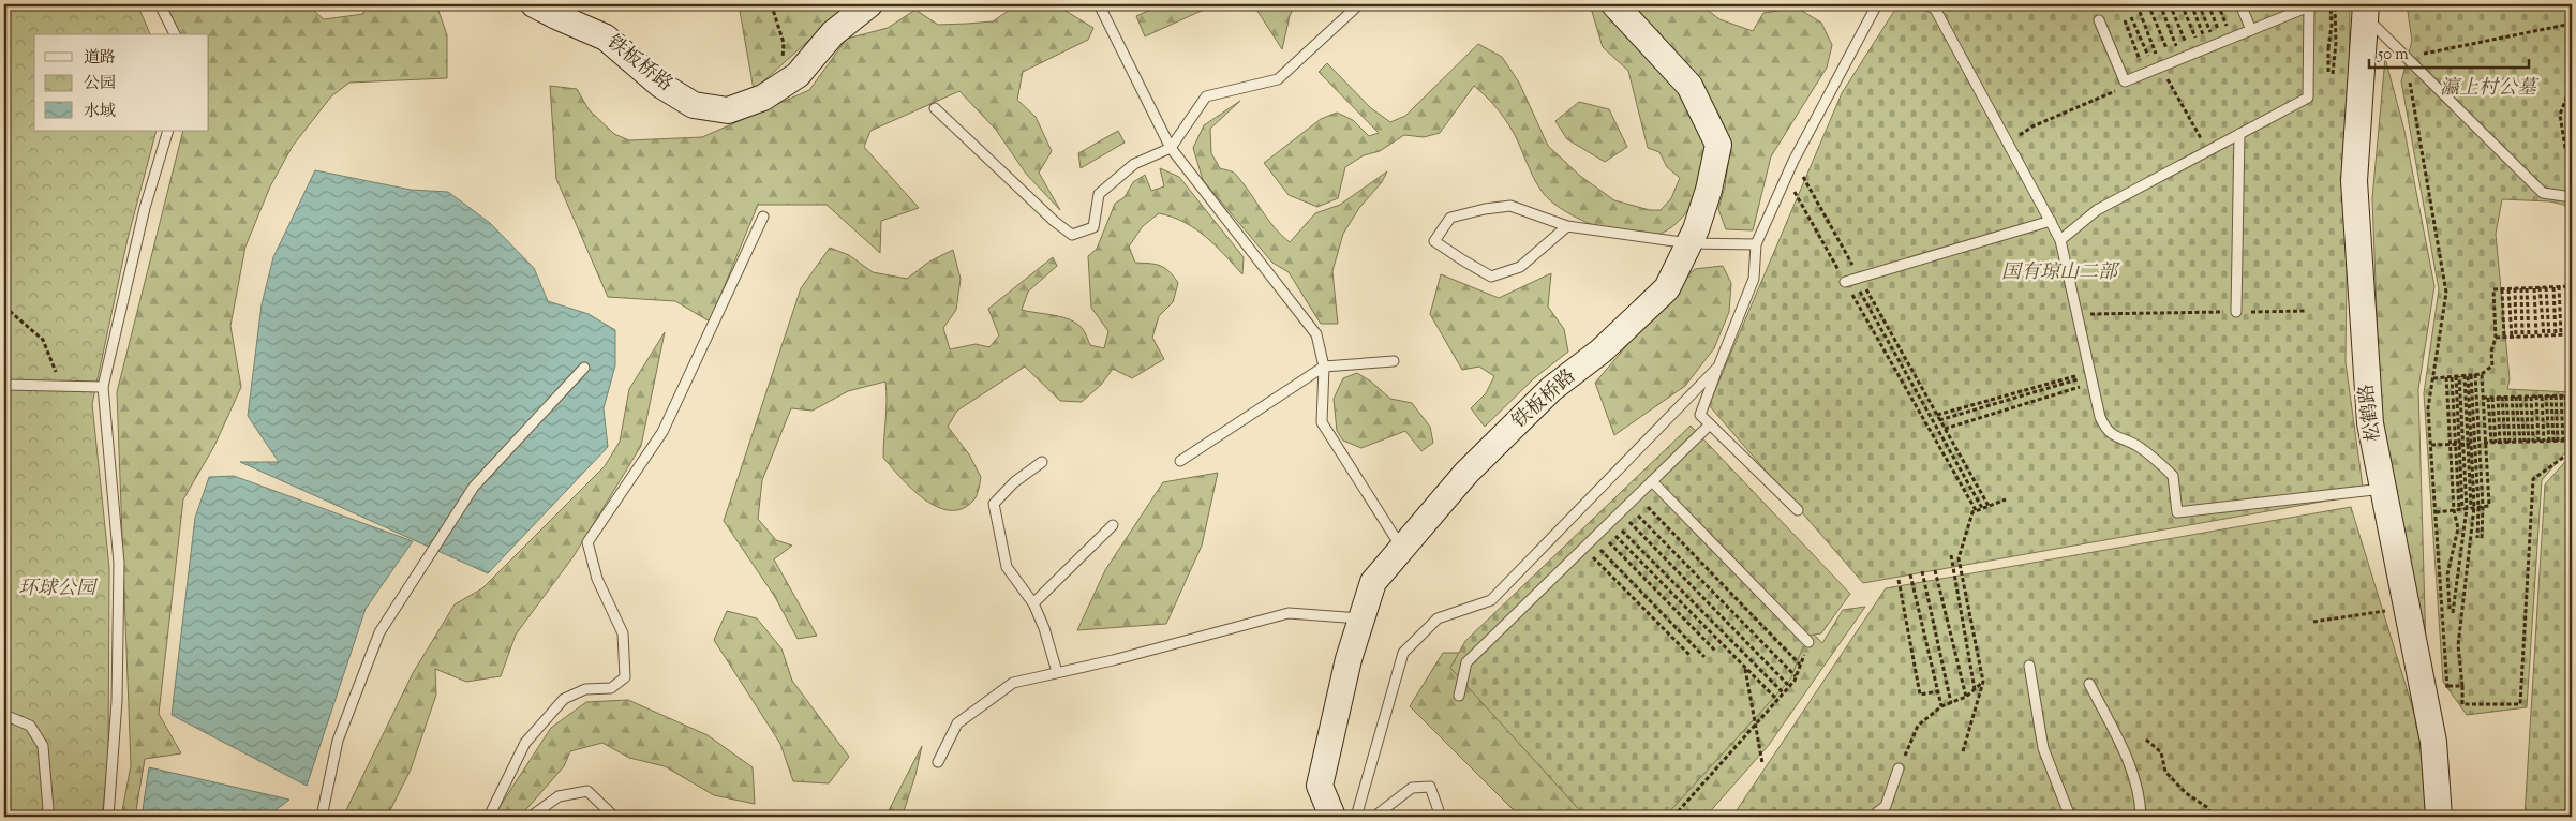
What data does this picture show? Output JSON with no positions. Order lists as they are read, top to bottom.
{
  "streets": {
    "street": ["铁板桥路", "松鹤路"]
  },
  "parks": ["瀛上村公墓", "国有琼山二部", "环球公园"],
  "legend": ["道路", "公园", "水域"],
  "scale_bar": "50 m"
}
